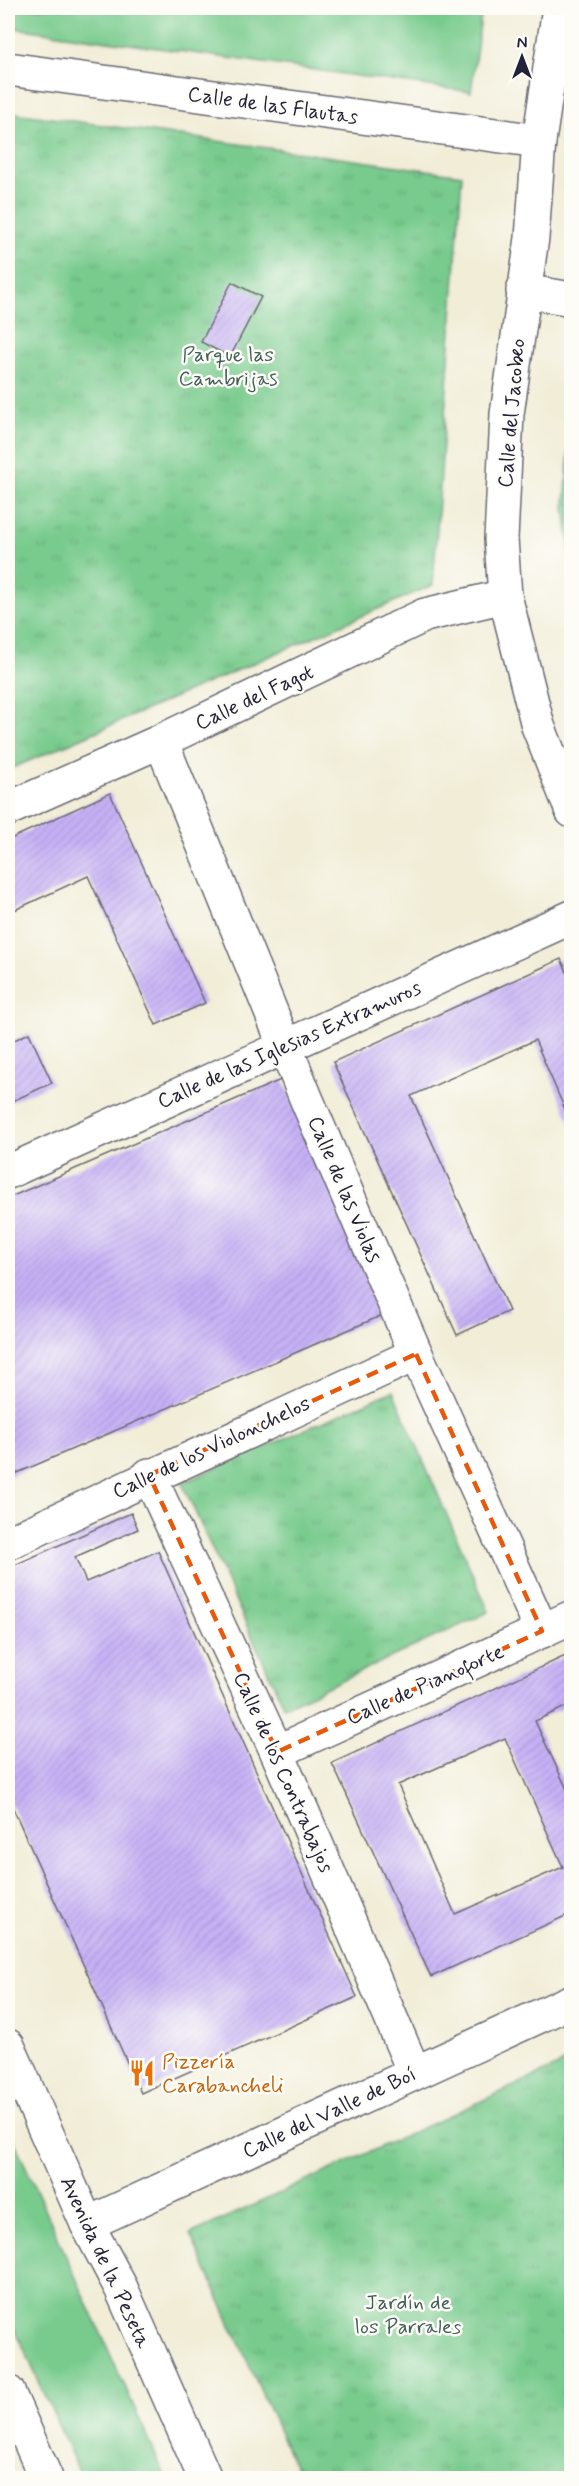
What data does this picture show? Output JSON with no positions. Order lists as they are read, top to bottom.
{
  "streets": {
    "street": [
      "Calle de las Flautas",
      "Calle del Jacobeo",
      "Calle del Fagot",
      "Calle de las Iglesias Extramuros",
      "Calle de las Violas",
      "Calle de los Violonchelos",
      "Calle de Pianoforte",
      "Calle de los Contrabajos",
      "Calle del Valle de Boí",
      "Avenida de la Peseta"
    ]
  },
  "crossings": [
    ["Calle de las Flautas", "Calle del Jacobeo"],
    ["Calle del Jacobeo", "Calle del Fagot"],
    ["Calle del Fagot", "Calle de las Violas"],
    ["Calle de las Iglesias Extramuros", "Calle de las Violas"],
    ["Calle de las Violas", "Calle de los Violonchelos"],
    ["Calle de las Violas", "Calle de Pianoforte"],
    ["Calle de los Violonchelos", "Calle de los Contrabajos"],
    ["Calle de Pianoforte", "Calle de los Contrabajos"],
    ["Calle de los Contrabajos", "Calle del Valle de Boí"],
    ["Calle del Valle de Boí", "Avenida de la Peseta"]
  ],
  "parks": ["Parque las Cambrijas", "Jardín de los Parrales"],
  "places": {
    "restaurant": ["Pizzería Carabancheli"]
  },
  "north": "top"
}
